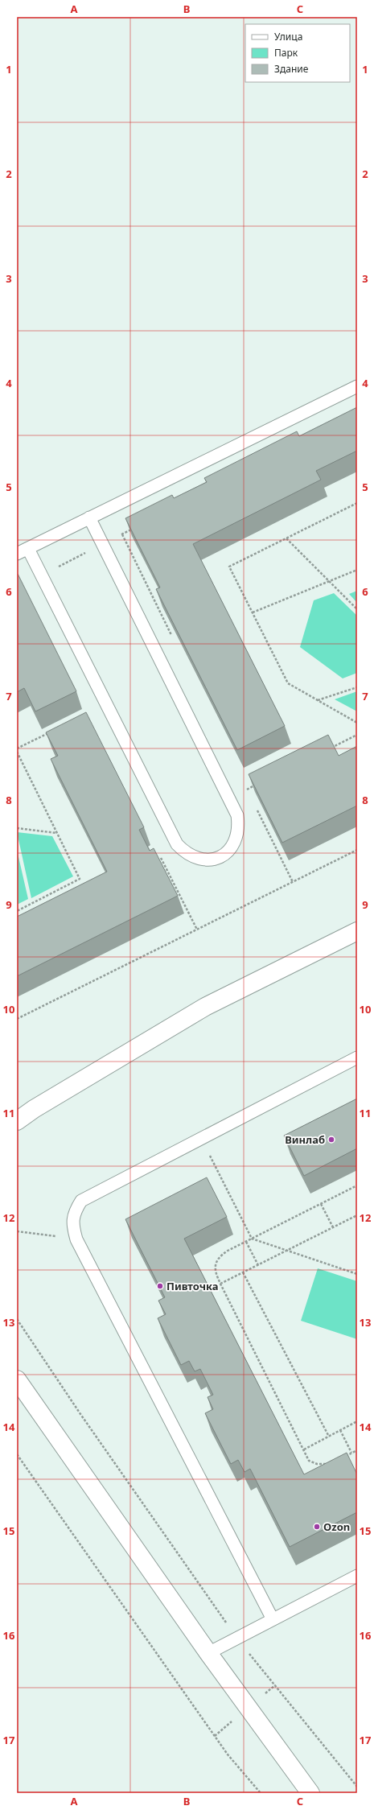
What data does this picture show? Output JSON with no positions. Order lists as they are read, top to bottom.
{
  "places": ["Винлаб", "Пивточка", "Ozon"],
  "legend": ["Улица", "Парк", "Здание"],
  "grid": {
    "columns": ["A", "B", "C"],
    "rows": [
      "1",
      "2",
      "3",
      "4",
      "5",
      "6",
      "7",
      "8",
      "9",
      "10",
      "11",
      "12",
      "13",
      "14",
      "15",
      "16",
      "17"
    ]
  }
}
